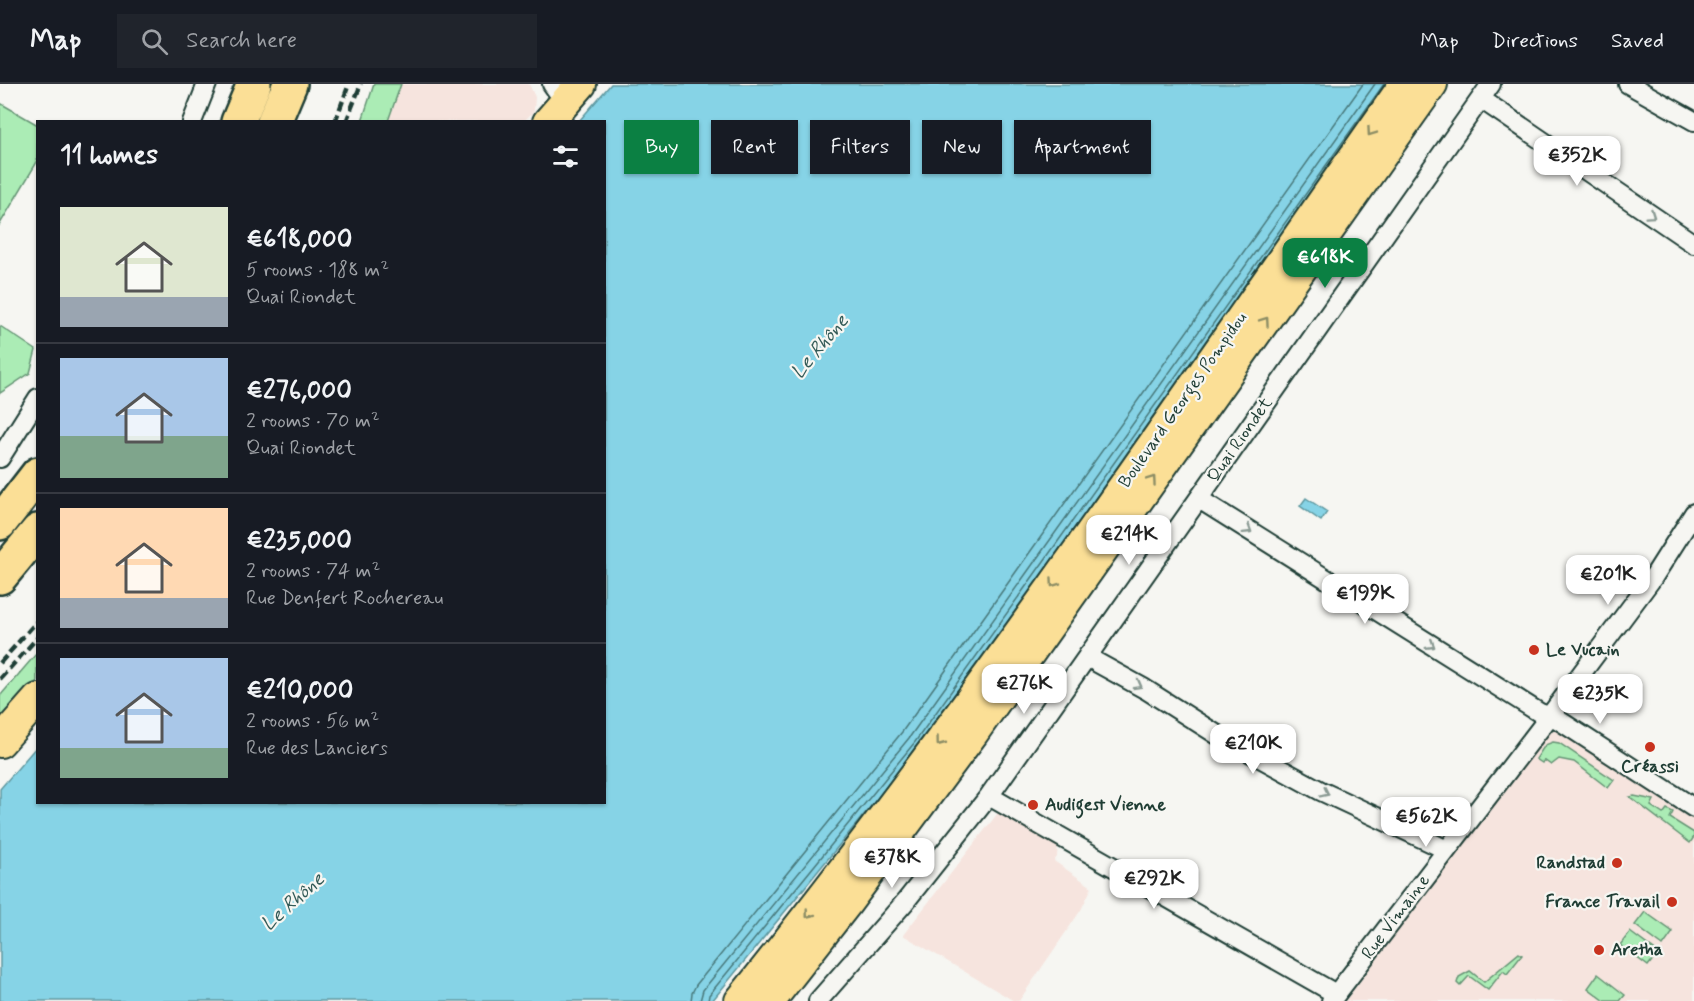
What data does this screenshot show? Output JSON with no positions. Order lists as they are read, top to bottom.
{
  "streets": {
    "main road": ["Boulevard Georges Pompidou"],
    "street": ["Quai Riondet", "Rue Vimaine"]
  },
  "water": ["Le Rhône"],
  "places": [
    "Le Vucain",
    "Créassi",
    "Audigest Vienne",
    "Randstad",
    "France Travail",
    "Aretha"
  ],
  "page": {
    "header": "Map",
    "search": "Search here",
    "nav": ["Map", "Directions", "Saved"],
    "chip": [
      "Buy",
      "Rent",
      "Filters",
      "New",
      "Apartment"
    ],
    "heading": "11 homes",
    "price": [
      "€352K",
      "€618K",
      "€214K",
      "€201K",
      "€199K",
      "€276K",
      "€235K",
      "€210K",
      "€562K",
      "€378K",
      "€292K"
    ],
    "list": [
      {
        "name": "€618,000",
        "note": "5 rooms · 188 m² · Quai Riondet"
      },
      {
        "name": "€276,000",
        "note": "2 rooms · 70 m² · Quai Riondet"
      },
      {
        "name": "€235,000",
        "note": "2 rooms · 74 m² · Rue Denfert Rochereau"
      },
      {
        "name": "€210,000",
        "note": "2 rooms · 56 m² · Rue des Lanciers"
      }
    ]
  }
}
